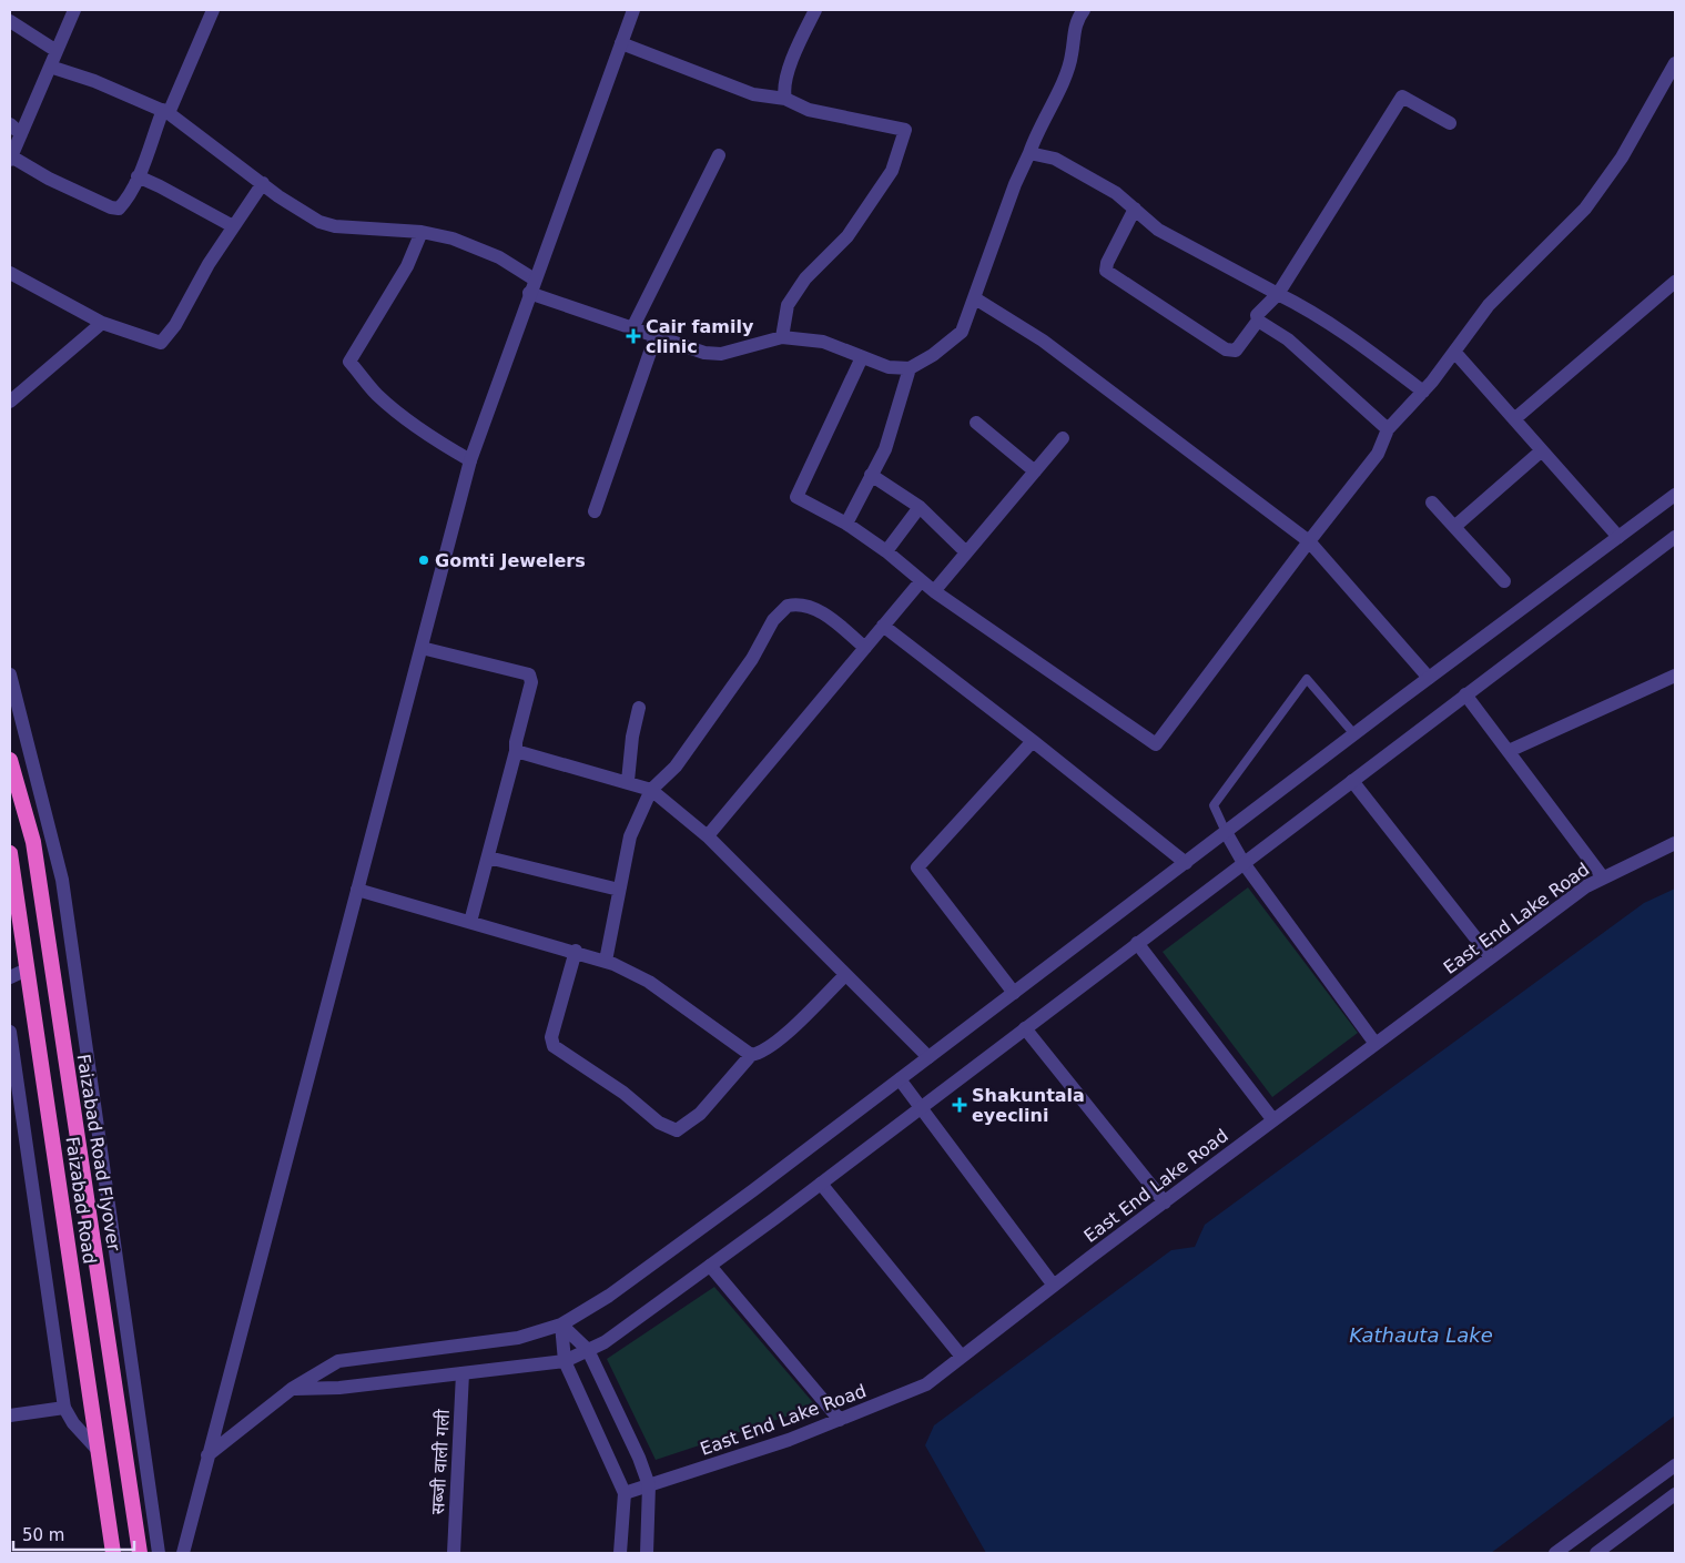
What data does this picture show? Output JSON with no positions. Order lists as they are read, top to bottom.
{
  "streets": {
    "highway": ["Faizabad Road Flyover", "Faizabad Road"],
    "street": ["East End Lake Road", "सब्जी वाली गली"]
  },
  "water": ["Kathauta Lake"],
  "places": {
    "health": ["Cair family clinic", "Shakuntala eyeclini"],
    "other": ["Gomti Jewelers"]
  },
  "scale_bar": "50 m"
}
